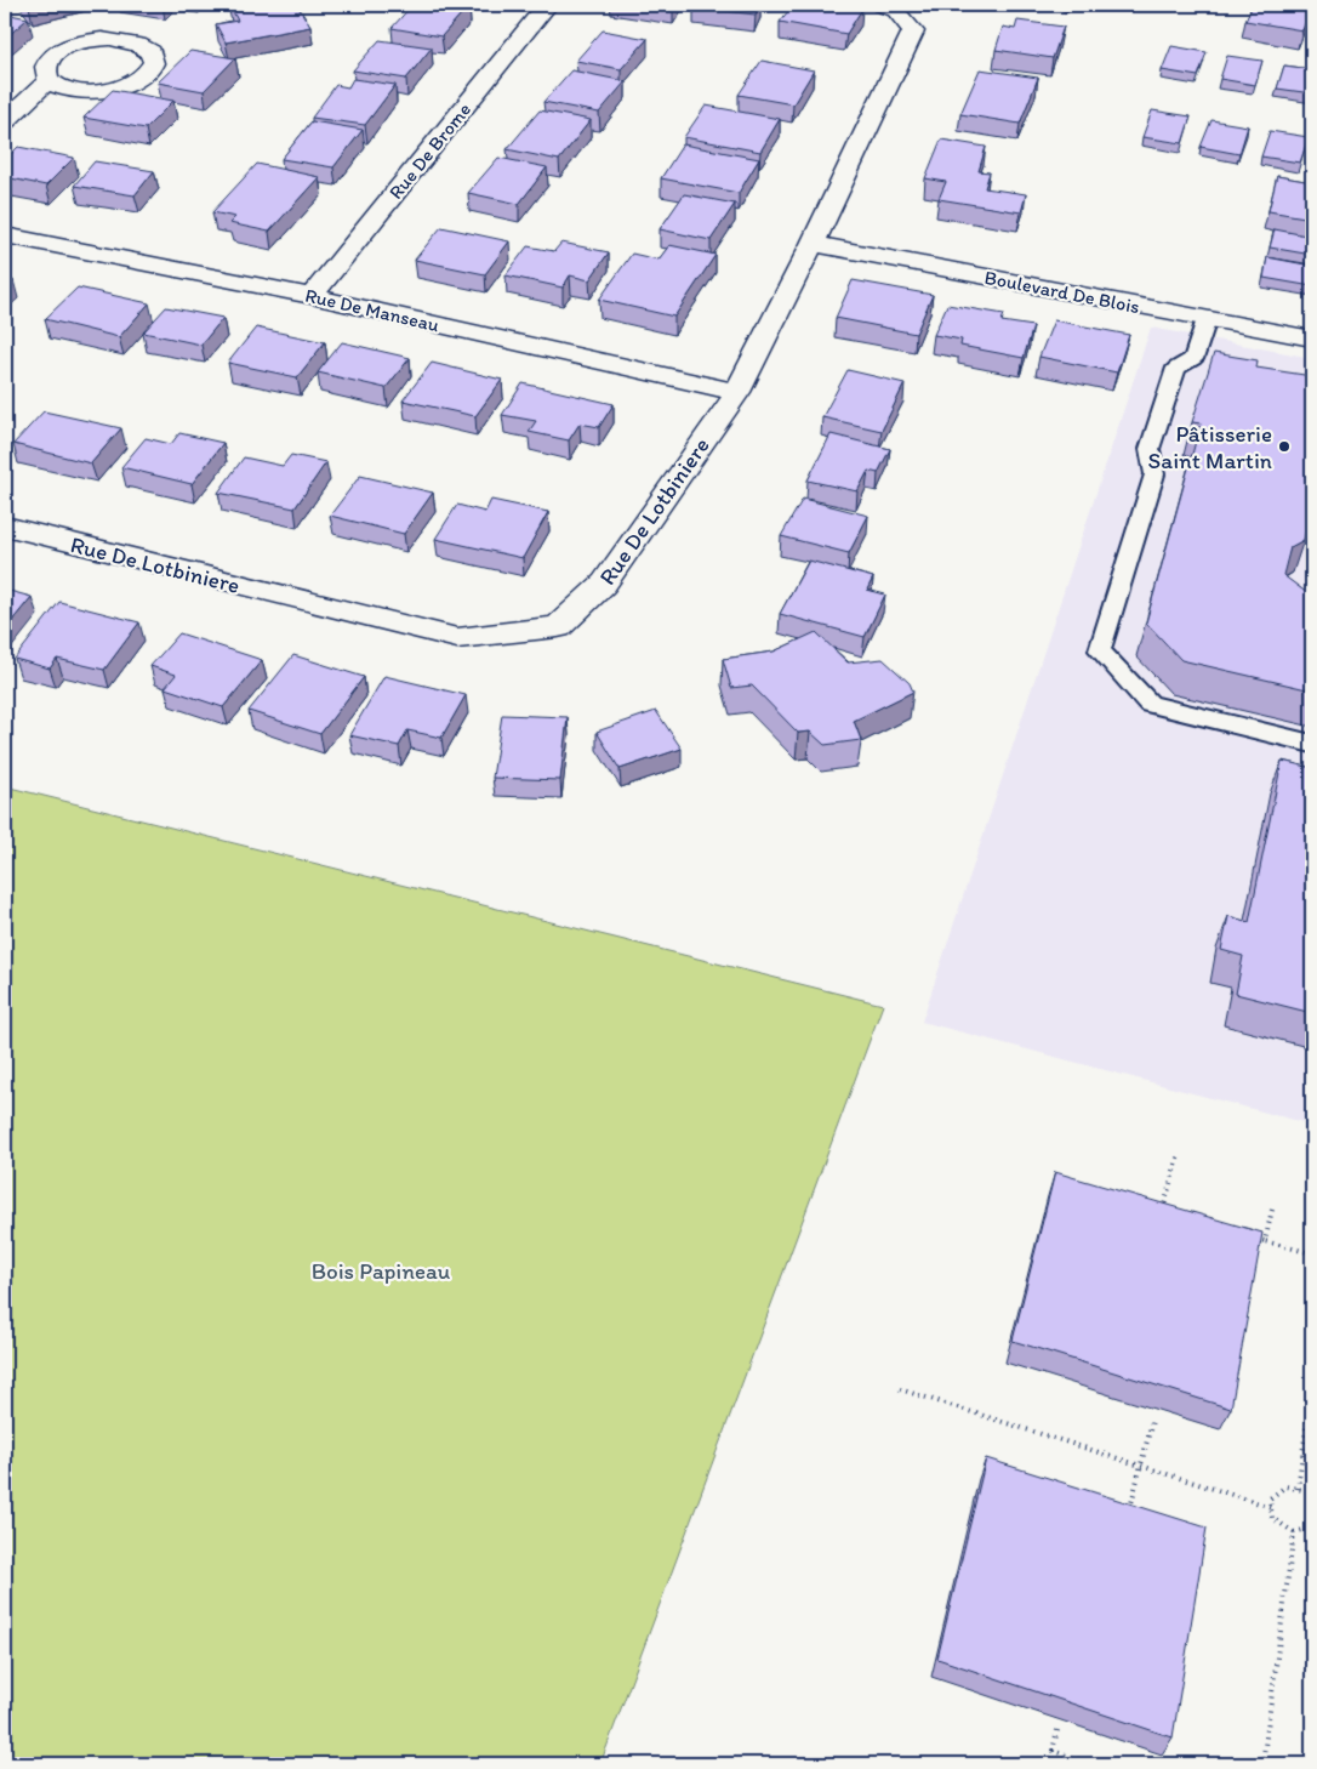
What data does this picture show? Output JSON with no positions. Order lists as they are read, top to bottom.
{
  "streets": {
    "street": [
      "Rue De Brome",
      "Boulevard De Blois",
      "Rue De Manseau",
      "Rue De Lotbiniere"
    ]
  },
  "crossings": [
    ["Rue De Brome", "Rue De Manseau"],
    ["Boulevard De Blois", "Rue De Lotbiniere"],
    ["Rue De Manseau", "Rue De Lotbiniere"]
  ],
  "parks": ["Bois Papineau"],
  "places": ["Pâtisserie Saint Martin"]
}
